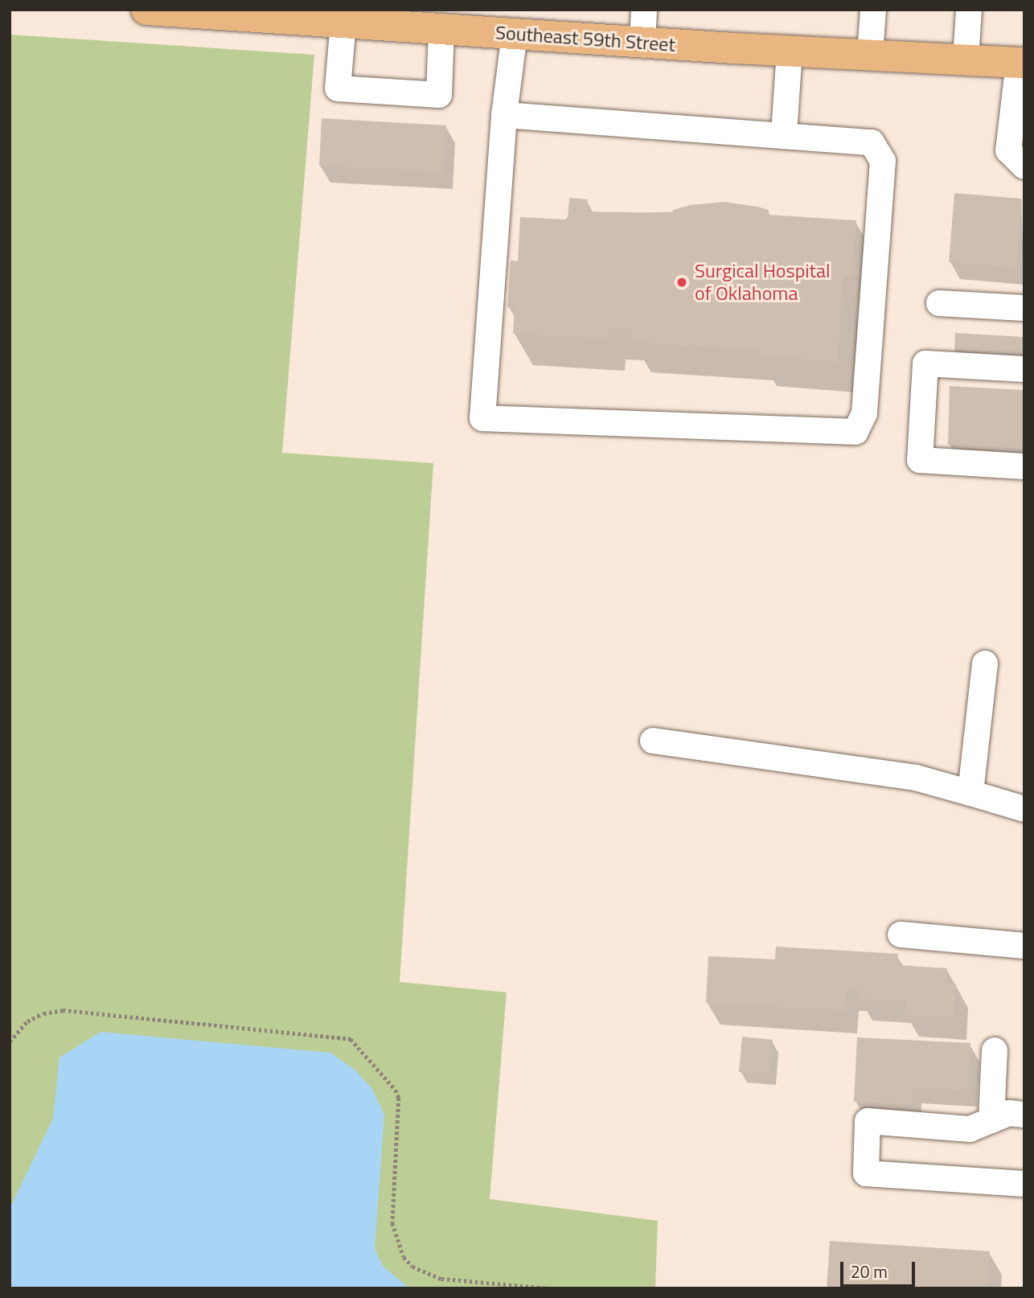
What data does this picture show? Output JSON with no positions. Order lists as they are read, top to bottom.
{
  "streets": {
    "main road": ["Southeast 59th Street"]
  },
  "places": ["Surgical Hospital of Oklahoma"],
  "scale_bar": "20 m"
}
